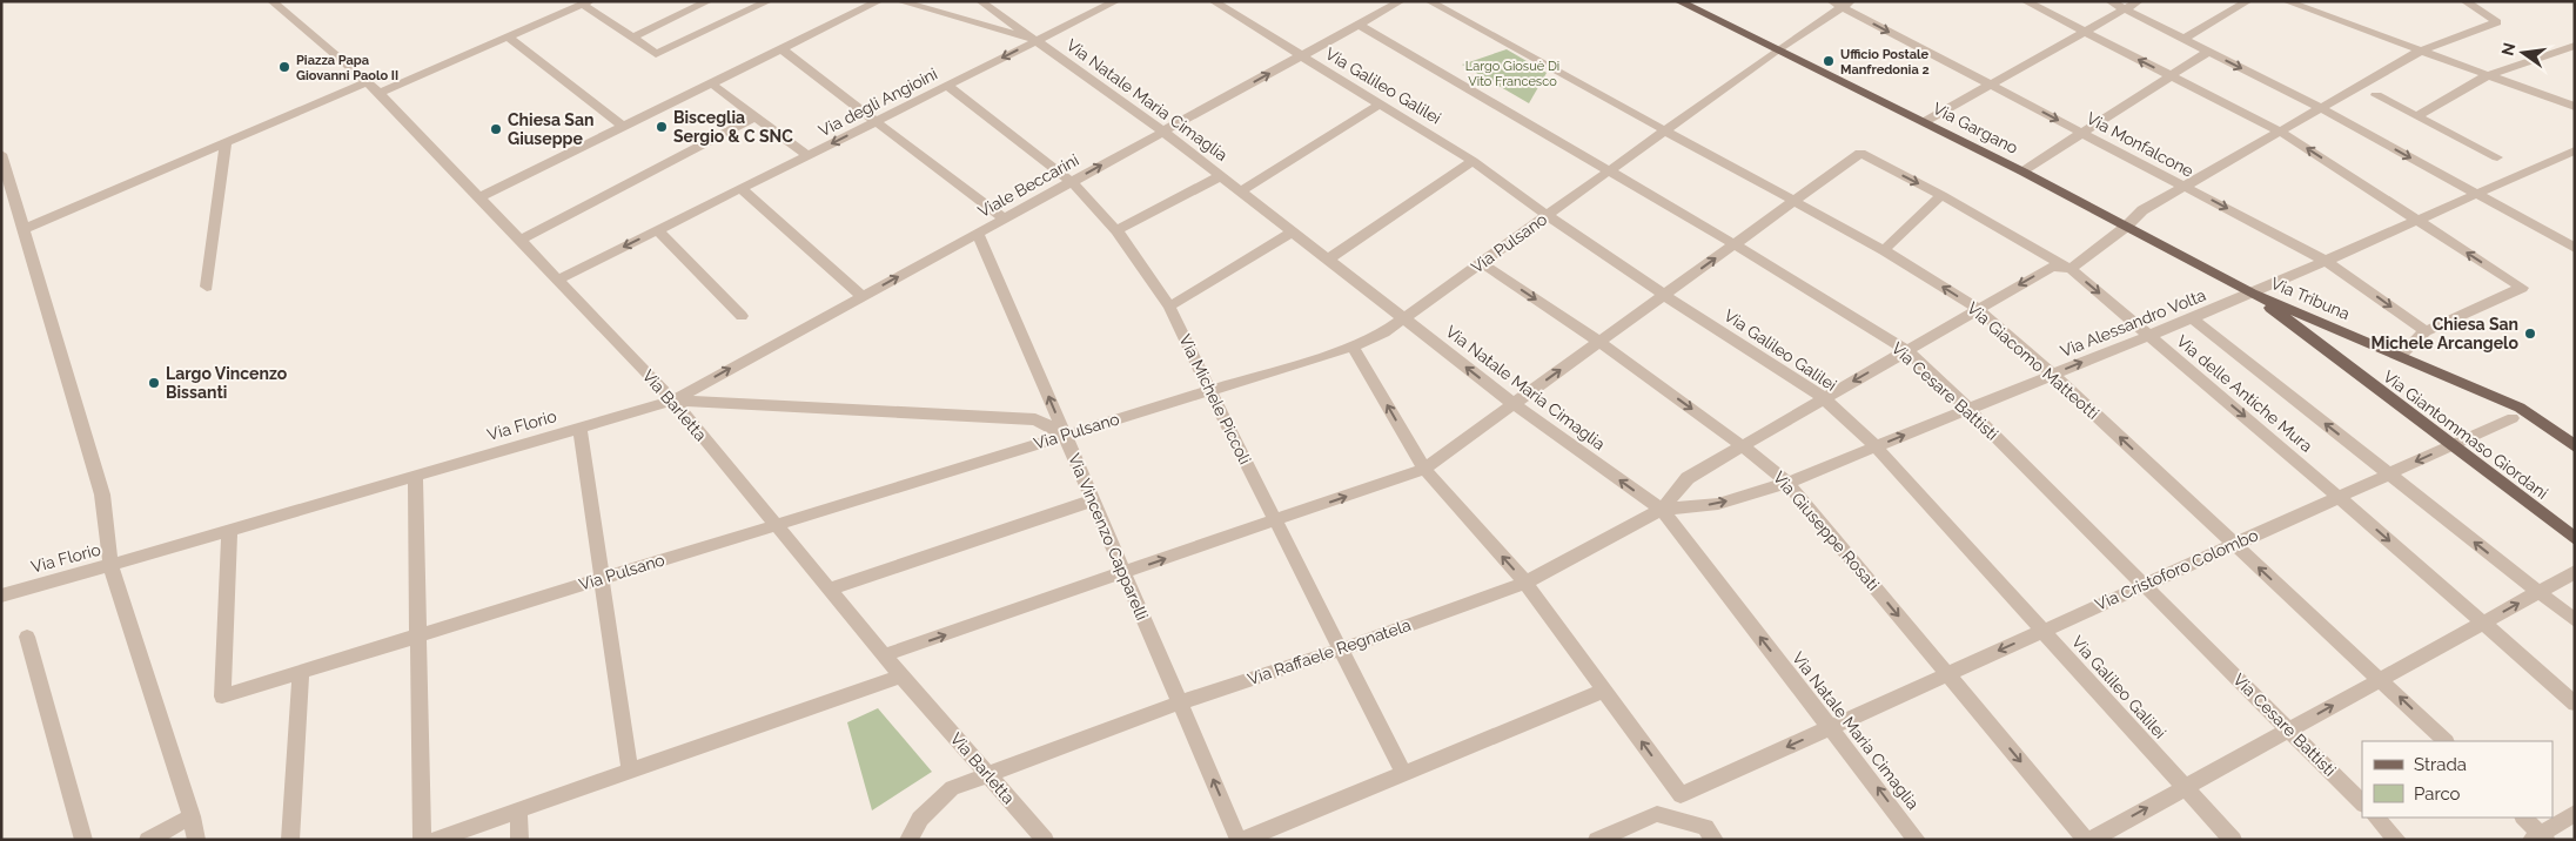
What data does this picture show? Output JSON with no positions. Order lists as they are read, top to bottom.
{
  "streets": {
    "main road": ["Via Gargano", "Via Tribuna", "Via Giantommaso Giordani"],
    "street": [
      "Via Galileo Galilei",
      "Via Natale Maria Cimaglia",
      "Via degli Angioini",
      "Via Monfalcone",
      "Viale Beccarini",
      "Via Pulsano",
      "Via Alessandro Volta",
      "Via Giacomo Matteotti",
      "Via Cesare Battisti",
      "Via delle Antiche Mura",
      "Via Michele Piccoli",
      "Via Barletta",
      "Via Florio",
      "Via Giuseppe Rosati",
      "Via Vincenzo Capparelli",
      "Via Cristoforo Colombo",
      "Via Raffaele Regnatela"
    ]
  },
  "crossings": [
    ["Via Galileo Galilei", "Viale Beccarini"],
    ["Via Galileo Galilei", "Via Pulsano"],
    ["Via Galileo Galilei", "Via Alessandro Volta"],
    ["Via Galileo Galilei", "Via Cristoforo Colombo"],
    ["Via Natale Maria Cimaglia", "Via degli Angioini"],
    ["Via Natale Maria Cimaglia", "Viale Beccarini"],
    ["Via Natale Maria Cimaglia", "Via Pulsano"],
    ["Via Natale Maria Cimaglia", "Via Alessandro Volta"],
    ["Via Natale Maria Cimaglia", "Via Cristoforo Colombo"],
    ["Via Natale Maria Cimaglia", "Via Raffaele Regnatela"],
    ["Via degli Angioini", "Via Michele Piccoli"],
    ["Via degli Angioini", "Via Barletta"],
    ["Via Gargano", "Via Pulsano"],
    ["Via Gargano", "Via Tribuna"],
    ["Via Gargano", "Via Alessandro Volta"],
    ["Via Gargano", "Via Giantommaso Giordani"],
    ["Via Monfalcone", "Via Pulsano"],
    ["Via Monfalcone", "Via Alessandro Volta"],
    ["Viale Beccarini", "Via Cesare Battisti"],
    ["Viale Beccarini", "Via Michele Piccoli"],
    ["Viale Beccarini", "Via Barletta"],
    ["Viale Beccarini", "Via Florio"],
    ["Viale Beccarini", "Via Vincenzo Capparelli"],
    ["Via Pulsano", "Via Giacomo Matteotti"],
    ["Via Pulsano", "Via Cesare Battisti"],
    ["Via Pulsano", "Via Michele Piccoli"],
    ["Via Pulsano", "Via Barletta"],
    ["Via Pulsano", "Via Florio"],
    ["Via Pulsano", "Via Giuseppe Rosati"],
    ["Via Pulsano", "Via Vincenzo Capparelli"],
    ["Via Tribuna", "Via Alessandro Volta"],
    ["Via Tribuna", "Via Giantommaso Giordani"],
    ["Via Alessandro Volta", "Via Giacomo Matteotti"],
    ["Via Alessandro Volta", "Via Cesare Battisti"],
    ["Via Alessandro Volta", "Via delle Antiche Mura"],
    ["Via Alessandro Volta", "Via Giantommaso Giordani"],
    ["Via Alessandro Volta", "Via Giuseppe Rosati"],
    ["Via Alessandro Volta", "Via Raffaele Regnatela"],
    ["Via Giacomo Matteotti", "Via delle Antiche Mura"],
    ["Via Giacomo Matteotti", "Via Cristoforo Colombo"],
    ["Via Cesare Battisti", "Via Cristoforo Colombo"],
    ["Via delle Antiche Mura", "Via Cristoforo Colombo"],
    ["Via Michele Piccoli", "Via Raffaele Regnatela"],
    ["Via Barletta", "Via Florio"],
    ["Via Barletta", "Via Raffaele Regnatela"],
    ["Via Florio", "Via Vincenzo Capparelli"],
    ["Via Giantommaso Giordani", "Via Cristoforo Colombo"],
    ["Via Giuseppe Rosati", "Via Cristoforo Colombo"],
    ["Via Vincenzo Capparelli", "Via Raffaele Regnatela"]
  ],
  "one_way": [
    "Via Giacomo Matteotti",
    "Via Giuseppe Rosati",
    "Via Vincenzo Capparelli",
    "Via Cristoforo Colombo"
  ],
  "parks": ["Largo Giosuè Di Vito Francesco"],
  "places": [
    "Ufficio Postale Manfredonia 2",
    "Piazza Papa Giovanni Paolo II",
    "Bisceglia Sergio & C SNC",
    "Chiesa San Giuseppe",
    "Chiesa San Michele Arcangelo",
    "Largo Vincenzo Bissanti"
  ],
  "legend": ["Strada", "Parco"],
  "north": "left"
}
